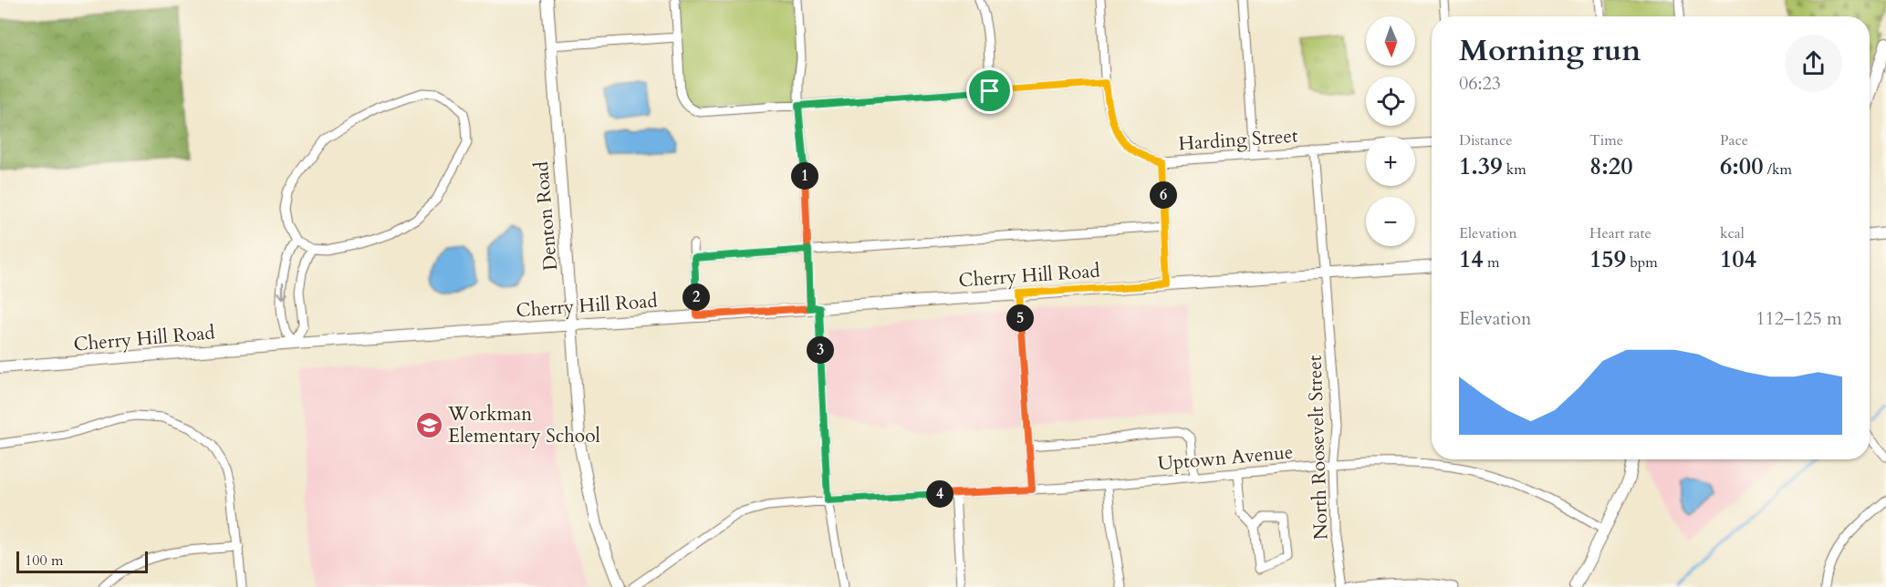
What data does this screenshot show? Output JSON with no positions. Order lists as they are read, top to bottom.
{
  "streets": {
    "main road": ["Denton Road", "Cherry Hill Road"],
    "street": ["Harding Street", "North Roosevelt Street", "Uptown Avenue"]
  },
  "crossings": [
    ["Harding Street", "North Roosevelt Street"],
    ["Denton Road", "Cherry Hill Road"],
    ["Cherry Hill Road", "North Roosevelt Street"],
    ["North Roosevelt Street", "Uptown Avenue"]
  ],
  "places": {
    "school or university": ["Workman Elementary School"]
  },
  "scale_bar": "100 m",
  "north": "bottom",
  "page": {
    "map_buttons": ["+", "−"],
    "heading": ["Morning run", "06:23"],
    "stats": [
      ["Distance", "1.39 km"],
      ["Time", "8:20"],
      ["Pace", "6:00 /km"],
      ["Elevation", "14 m"],
      ["Heart rate", "159 bpm"],
      ["kcal", "104"]
    ],
    "pins": [
      "1",
      "6",
      "2",
      "5",
      "3",
      "4"
    ],
    "chart": ["Elevation", "112–125 m"],
    "scale": "100 m"
  }
}
